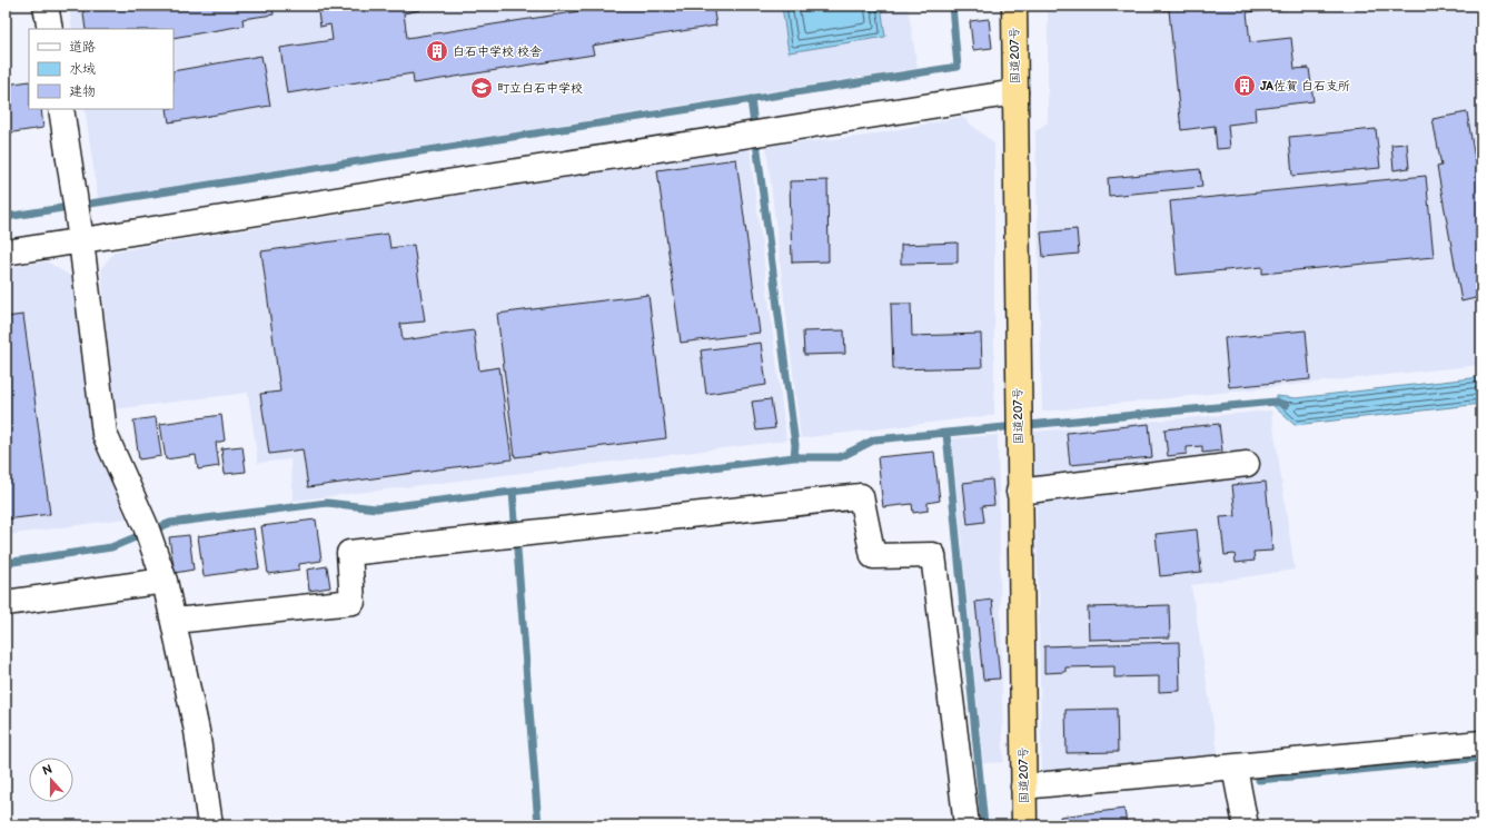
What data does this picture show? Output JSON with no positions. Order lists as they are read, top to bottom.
{
  "streets": {
    "highway": ["国道207号"]
  },
  "places": {
    "building": ["白石中学校 校舎", "JA佐賀 白石支所"],
    "school or university": ["町立白石中学校"]
  },
  "legend": ["道路", "水域", "建物"],
  "north": "top"
}
